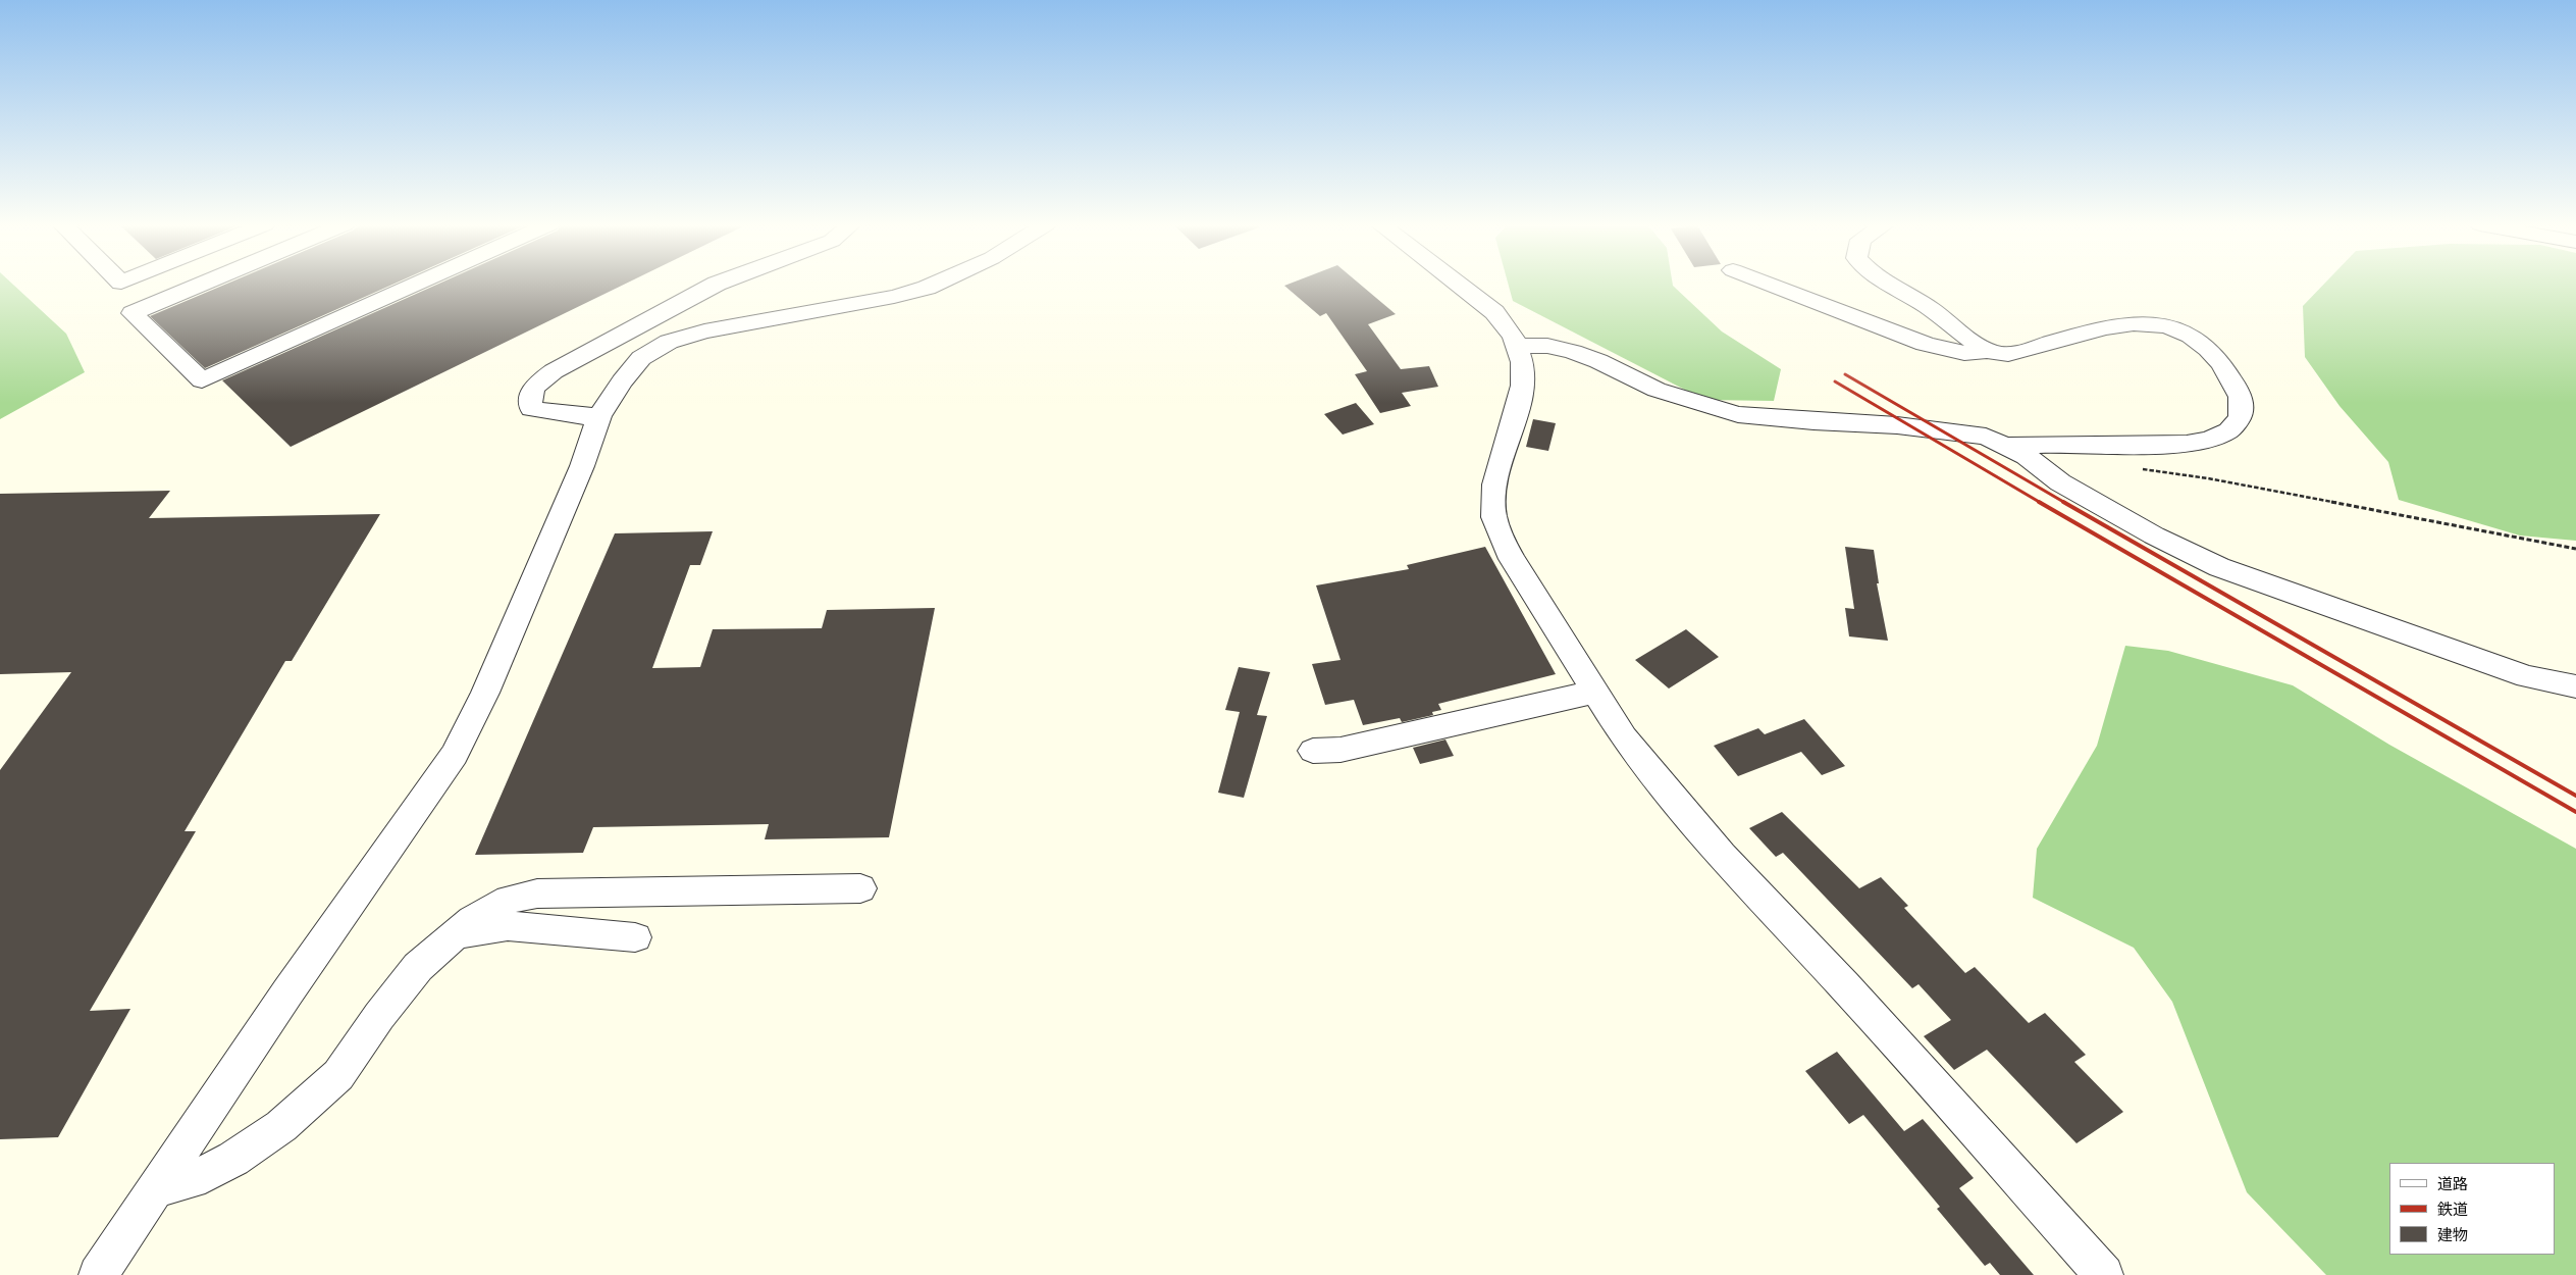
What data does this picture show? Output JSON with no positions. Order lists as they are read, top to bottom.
{
  "legend": ["道路", "鉄道", "建物"]
}
